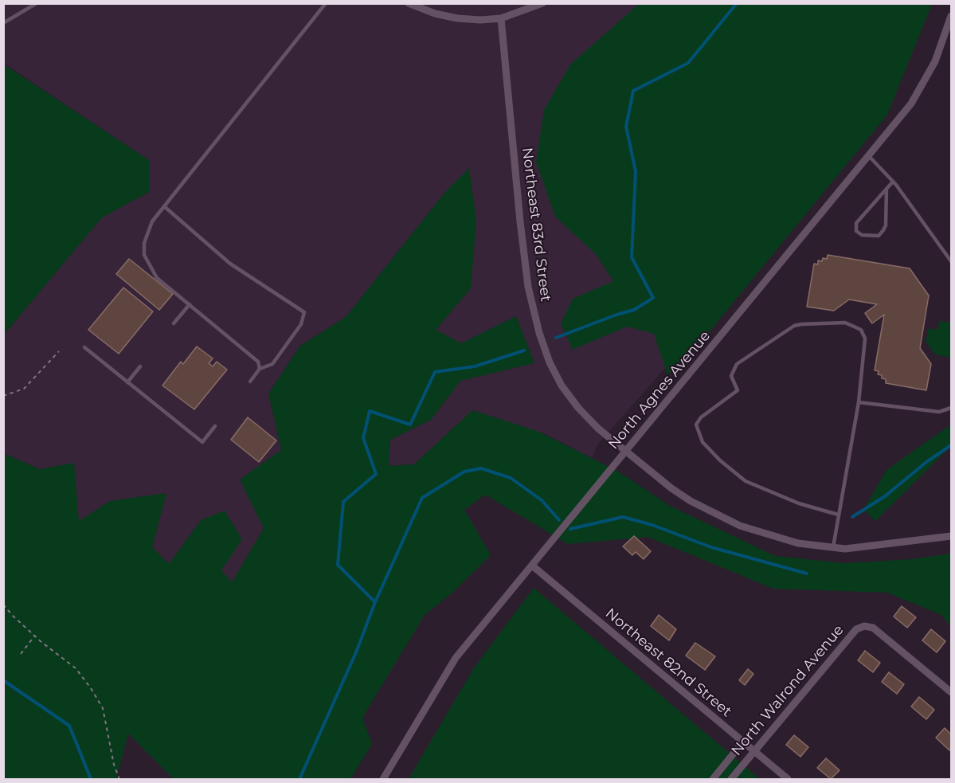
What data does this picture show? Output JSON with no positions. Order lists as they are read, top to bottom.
{
  "streets": {
    "street": [
      "Northeast 83rd Street",
      "North Agnes Avenue",
      "Northeast 82nd Street",
      "North Walrond Avenue"
    ]
  },
  "crossings": [
    ["Northeast 83rd Street", "North Agnes Avenue"],
    ["North Agnes Avenue", "Northeast 82nd Street"],
    ["Northeast 82nd Street", "North Walrond Avenue"]
  ]
}
